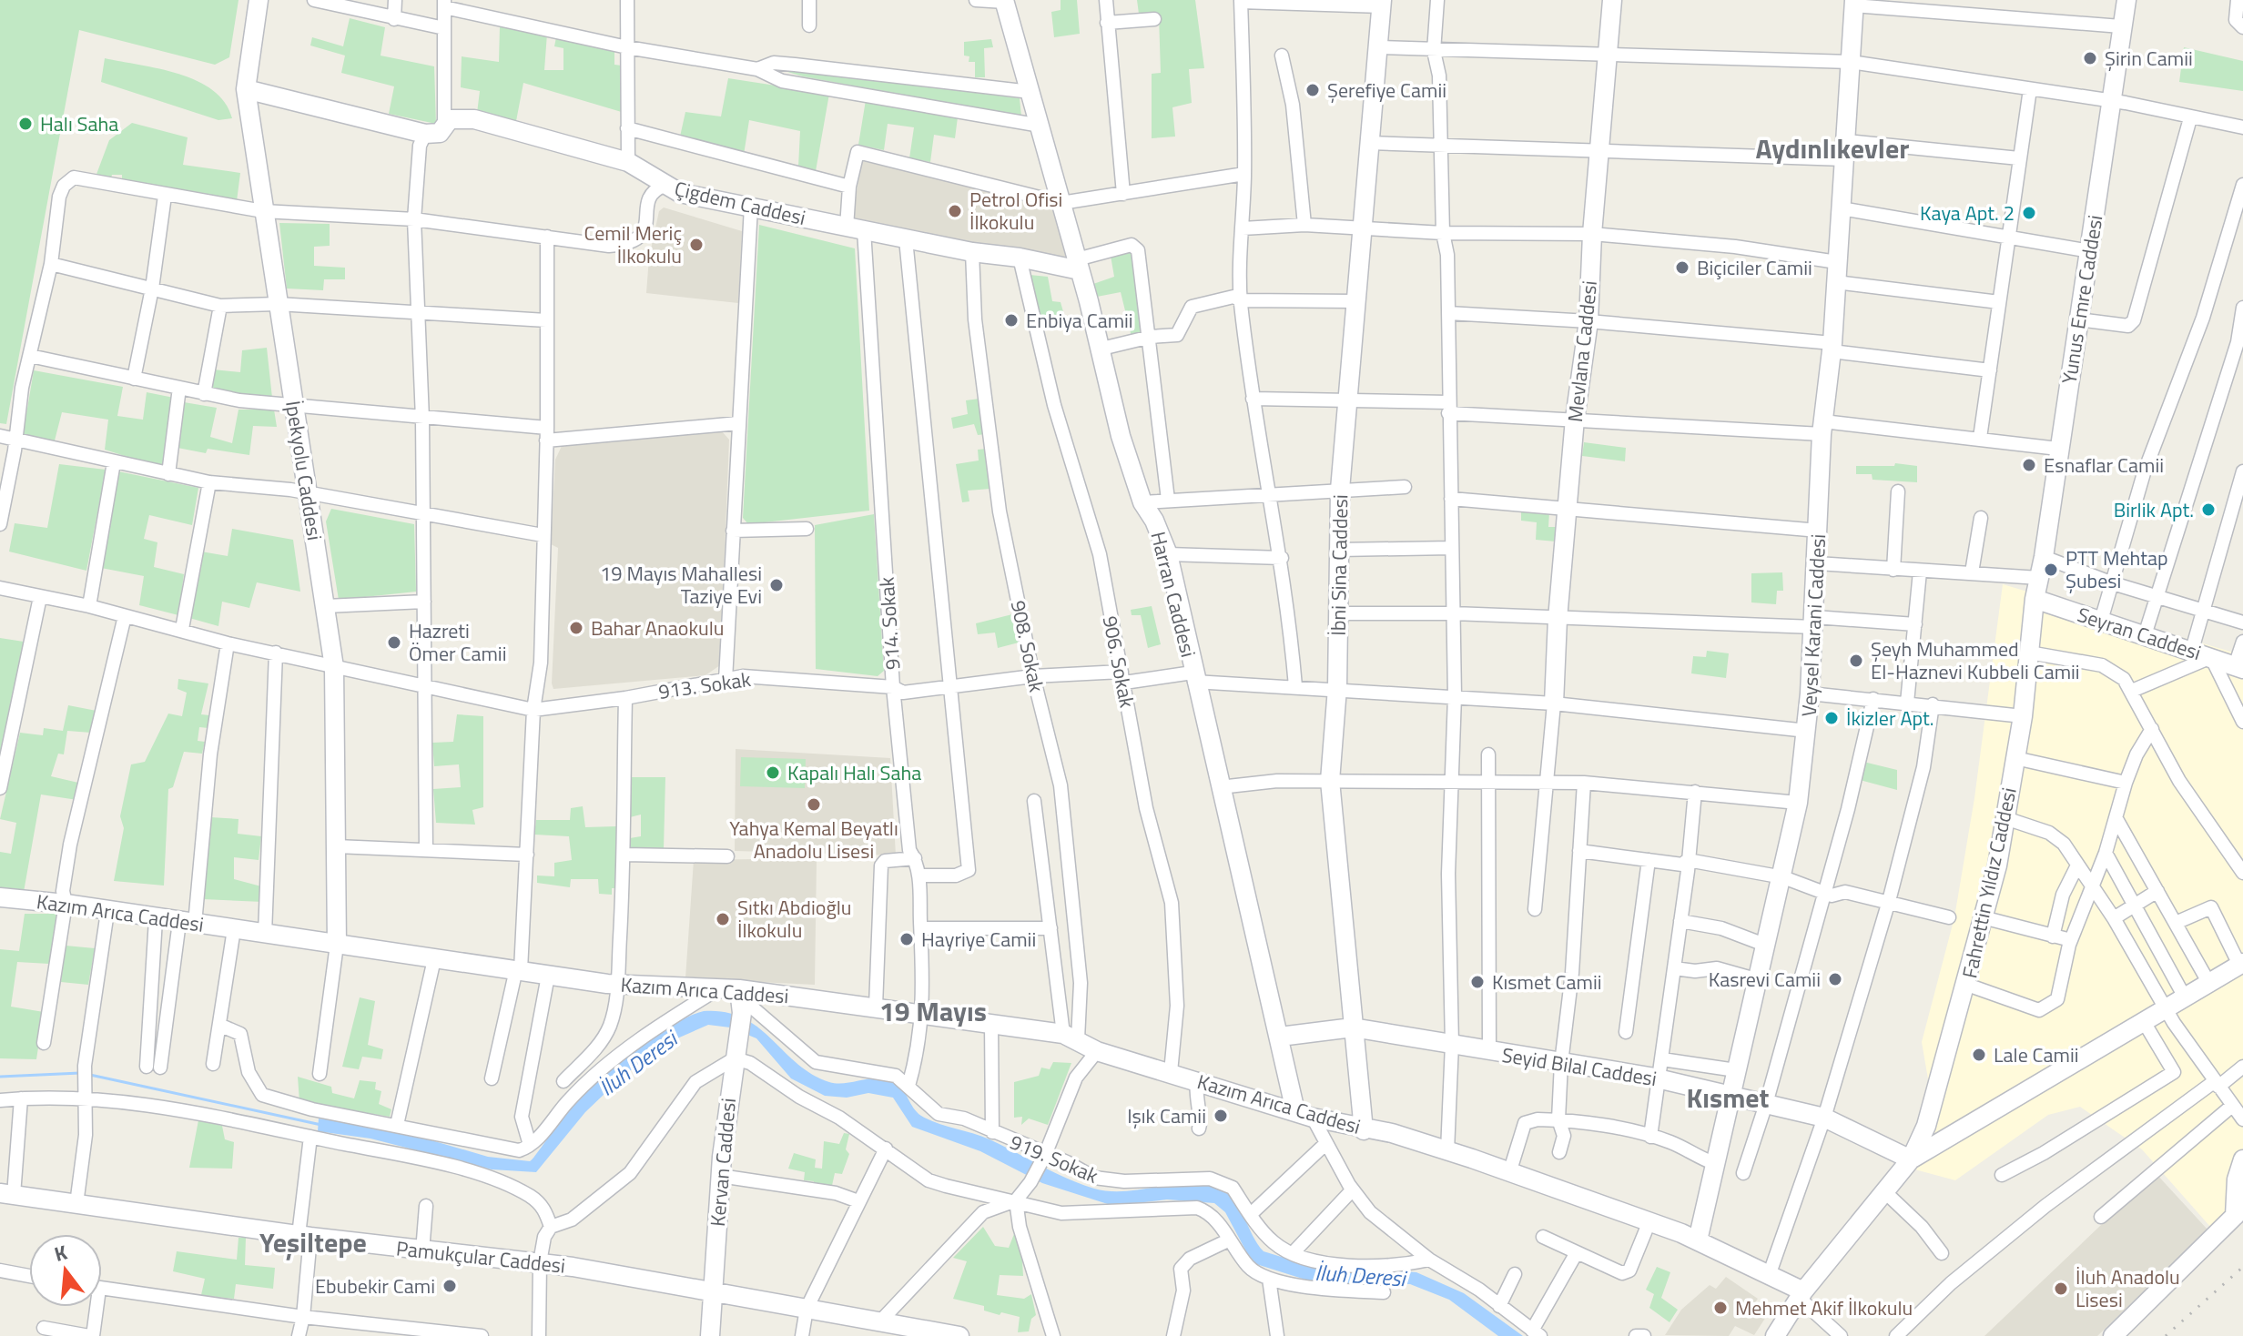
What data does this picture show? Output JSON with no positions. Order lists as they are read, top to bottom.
{
  "streets": {
    "street": [
      "Çigdem Caddesi",
      "Yunus Emre Caddesi",
      "Mevlana Caddesi",
      "İpekyolu Caddesi",
      "İbni Sina Caddesi",
      "Harran Caddesi",
      "914. Sokak",
      "Veysel Karani Caddesi",
      "Seyran Caddesi",
      "908. Sokak",
      "906. Sokak",
      "913. Sokak",
      "Fahrettin Yıldız Caddesi",
      "Kazım Arıca Caddesi",
      "Seyid Bilal Caddesi",
      "919. Sokak",
      "Kervan Caddesi",
      "Pamukçular Caddesi"
    ]
  },
  "crossings": [
    ["Çigdem Caddesi", "Harran Caddesi"],
    ["Çigdem Caddesi", "914. Sokak"],
    ["Çigdem Caddesi", "908. Sokak"],
    ["Çigdem Caddesi", "906. Sokak"],
    ["Yunus Emre Caddesi", "Seyran Caddesi"],
    ["Yunus Emre Caddesi", "Fahrettin Yıldız Caddesi"],
    ["Mevlana Caddesi", "913. Sokak"],
    ["İpekyolu Caddesi", "913. Sokak"],
    ["İpekyolu Caddesi", "Kazım Arıca Caddesi"],
    ["İbni Sina Caddesi", "913. Sokak"],
    ["İbni Sina Caddesi", "Kazım Arıca Caddesi"],
    ["İbni Sina Caddesi", "Seyid Bilal Caddesi"],
    ["Harran Caddesi", "914. Sokak"],
    ["Harran Caddesi", "913. Sokak"],
    ["Harran Caddesi", "Kazım Arıca Caddesi"],
    ["Harran Caddesi", "Seyid Bilal Caddesi"],
    ["914. Sokak", "913. Sokak"],
    ["914. Sokak", "Kazım Arıca Caddesi"],
    ["914. Sokak", "919. Sokak"],
    ["Veysel Karani Caddesi", "913. Sokak"],
    ["Veysel Karani Caddesi", "Kazım Arıca Caddesi"],
    ["Veysel Karani Caddesi", "Seyid Bilal Caddesi"],
    ["Seyran Caddesi", "Fahrettin Yıldız Caddesi"],
    ["908. Sokak", "913. Sokak"],
    ["908. Sokak", "Kazım Arıca Caddesi"],
    ["906. Sokak", "913. Sokak"],
    ["906. Sokak", "Kazım Arıca Caddesi"],
    ["Fahrettin Yıldız Caddesi", "Seyid Bilal Caddesi"],
    ["Kazım Arıca Caddesi", "919. Sokak"],
    ["Kazım Arıca Caddesi", "Kervan Caddesi"],
    ["919. Sokak", "Kervan Caddesi"],
    ["Kervan Caddesi", "Pamukçular Caddesi"]
  ],
  "districts": [
    "Aydınlıkevler",
    "19 Mayıs",
    "Kısmet",
    "Yeşiltepe"
  ],
  "water": ["İluh Deresi"],
  "places": [
    "Şirin Camii",
    "Şerefiye Camii",
    "Halı Saha",
    "Petrol Ofisi İlkokulu",
    "Kaya Apt. 2",
    "Cemil Meriç İlkokulu",
    "Biçiciler Camii",
    "Enbiya Camii",
    "Esnaflar Camii",
    "Birlik Apt.",
    "PTT Mehtap Şubesi",
    "19 Mayıs Mahallesi Taziye Evi",
    "Bahar Anaokulu",
    "Hazreti Ömer Camii",
    "Şeyh Muhammed El-Haznevi Kubbeli Camii",
    "İkizler Apt.",
    "Kapalı Halı Saha",
    "Yahya Kemal Beyatlı Anadolu Lisesi",
    "Sıtkı Abdioğlu İlkokulu",
    "Hayriye Camii",
    "Kasrevi Camii",
    "Kısmet Camii",
    "Lale Camii",
    "Işık Camii",
    "Ebubekir Cami",
    "İluh Anadolu Lisesi",
    "Mehmet Akif İlkokulu"
  ],
  "north": "top"
}
